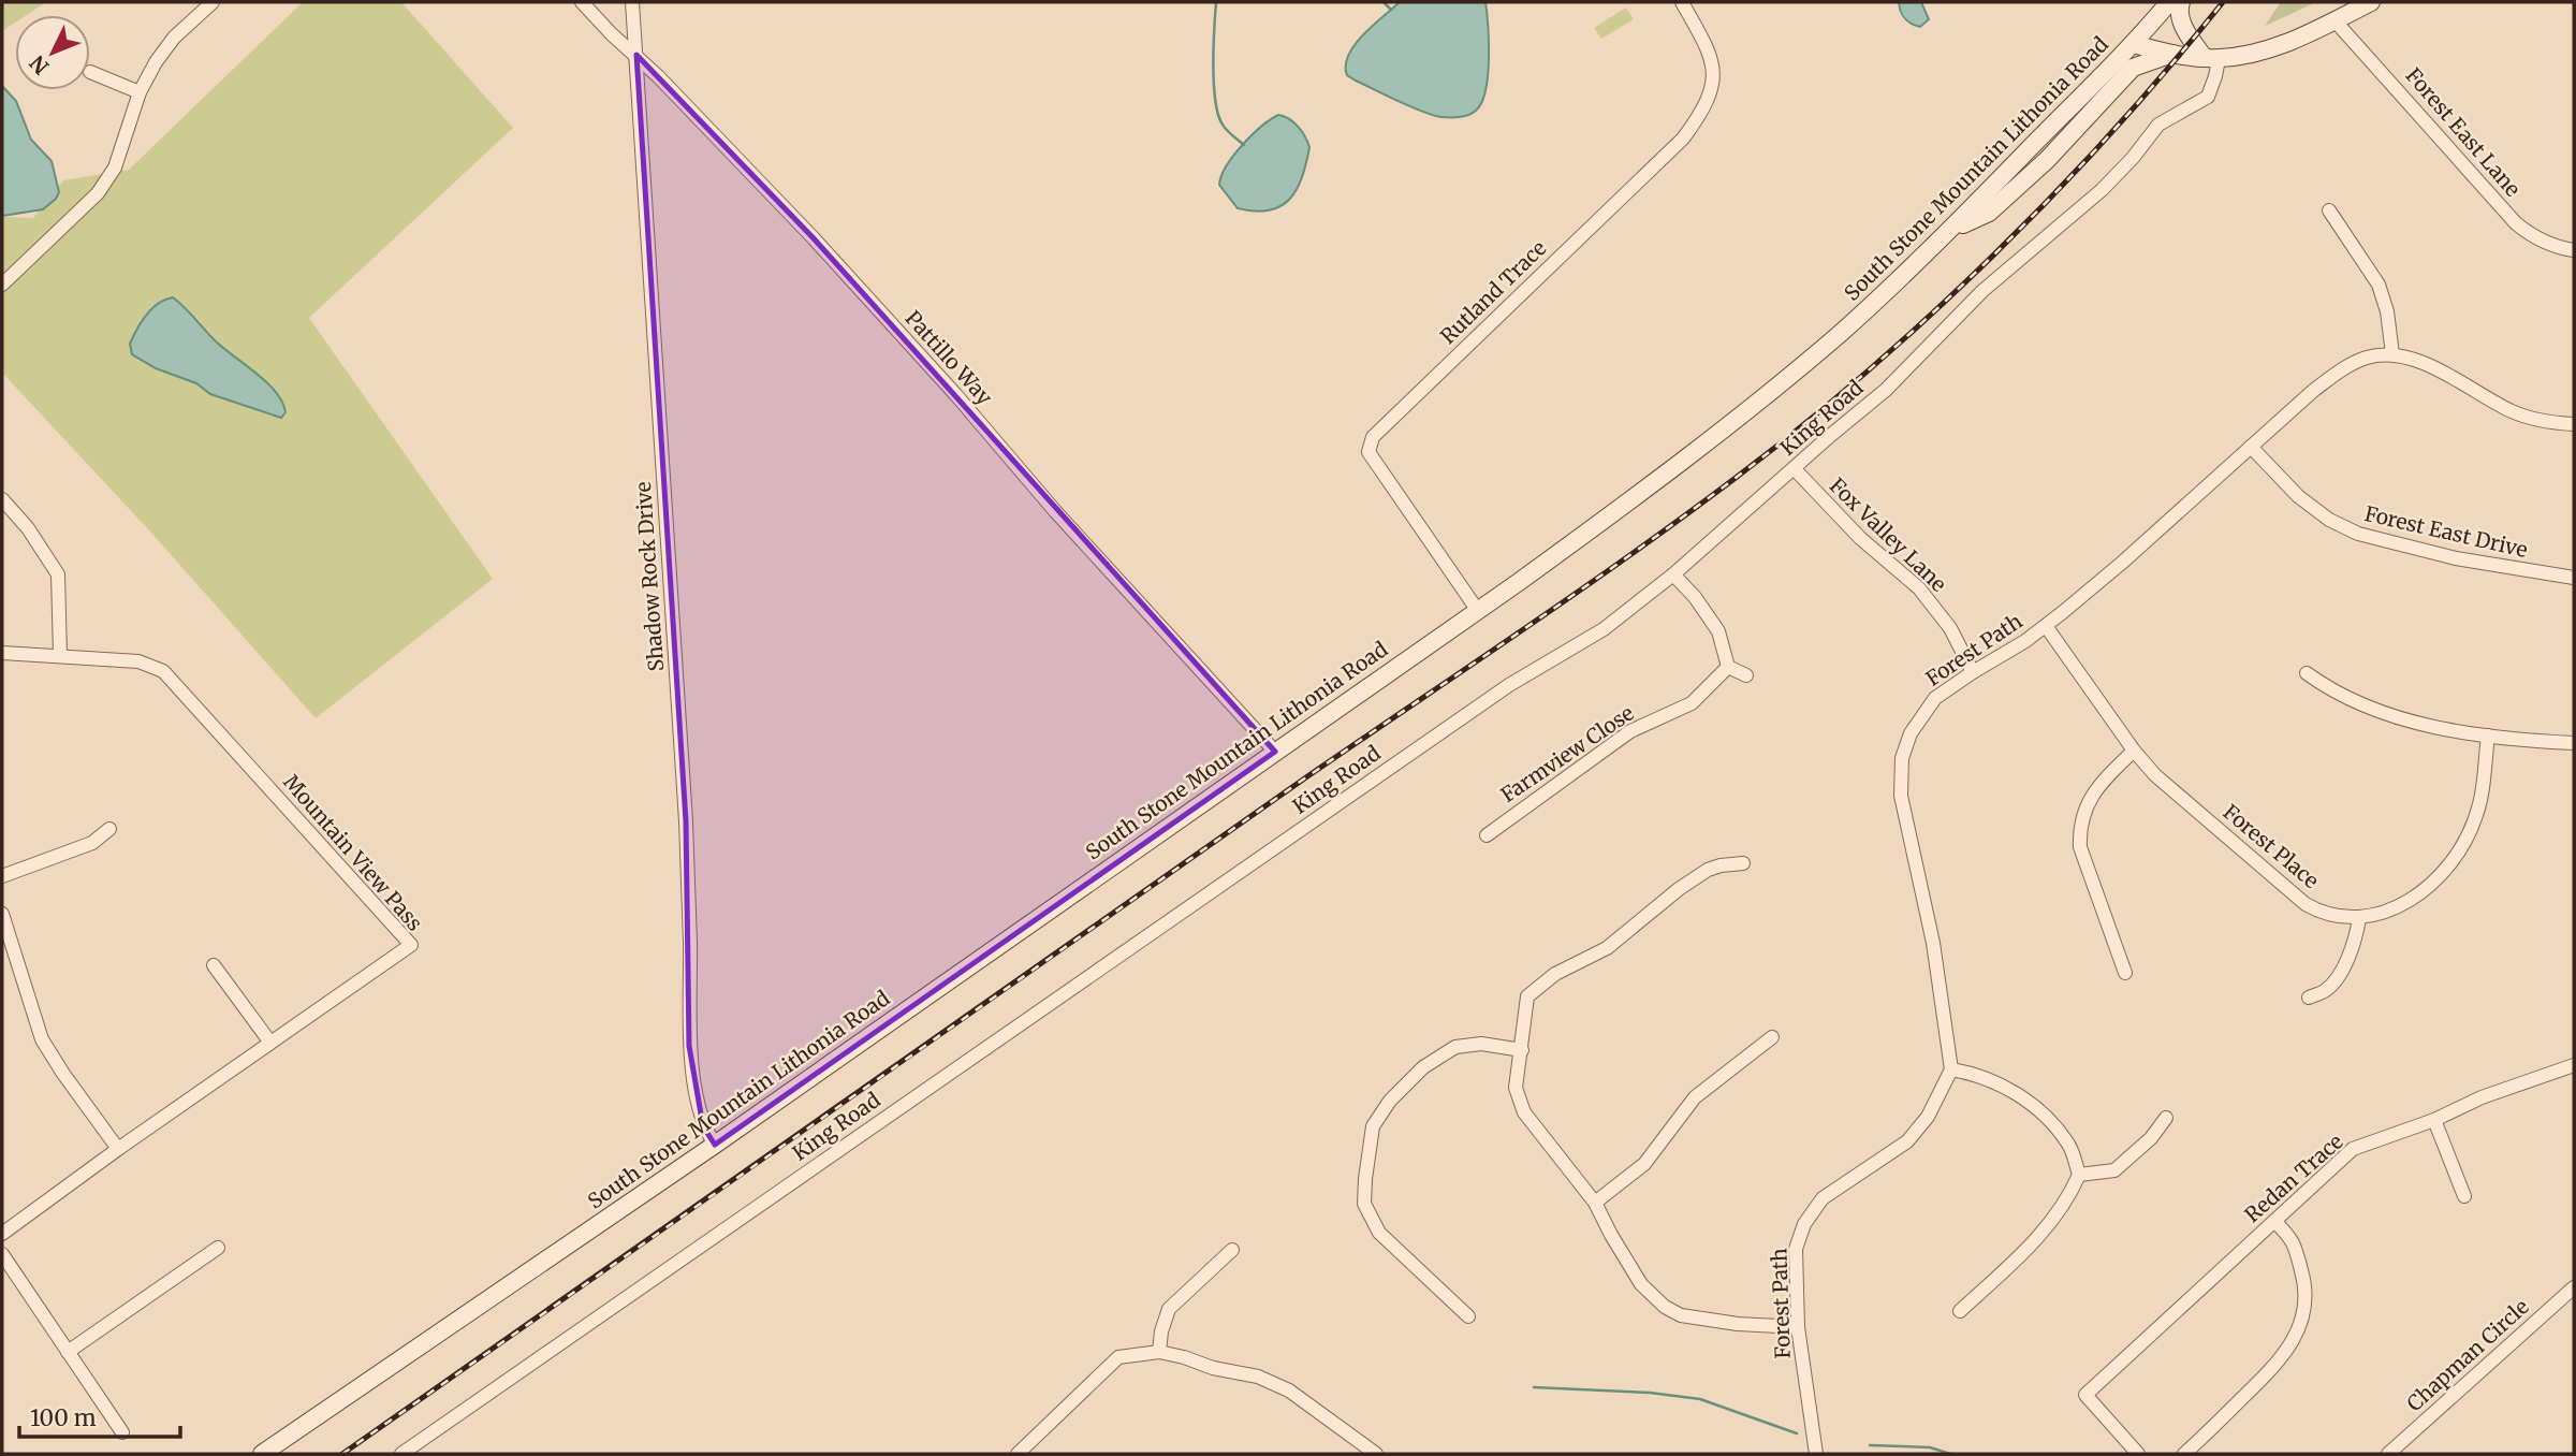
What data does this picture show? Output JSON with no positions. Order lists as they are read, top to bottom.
{
  "streets": {
    "main road": ["South Stone Mountain Lithonia Road"],
    "street": [
      "Forest East Lane",
      "Rutland Trace",
      "Pattillo Way",
      "King Road",
      "Forest East Drive",
      "Fox Valley Lane",
      "Shadow Rock Drive",
      "Forest Path",
      "Farmview Close",
      "Forest Place",
      "Mountain View Pass",
      "Redan Trace",
      "Chapman Circle"
    ]
  },
  "crossings": [
    ["South Stone Mountain Lithonia Road", "Rutland Trace"],
    ["South Stone Mountain Lithonia Road", "Pattillo Way"],
    ["South Stone Mountain Lithonia Road", "Shadow Rock Drive"],
    ["Pattillo Way", "Shadow Rock Drive"],
    ["King Road", "Fox Valley Lane"],
    ["Forest East Drive", "Forest Path"],
    ["Fox Valley Lane", "Forest Path"],
    ["Forest Path", "Forest Place"]
  ],
  "scale_bar": "100 m",
  "north": "bottom left"
}
